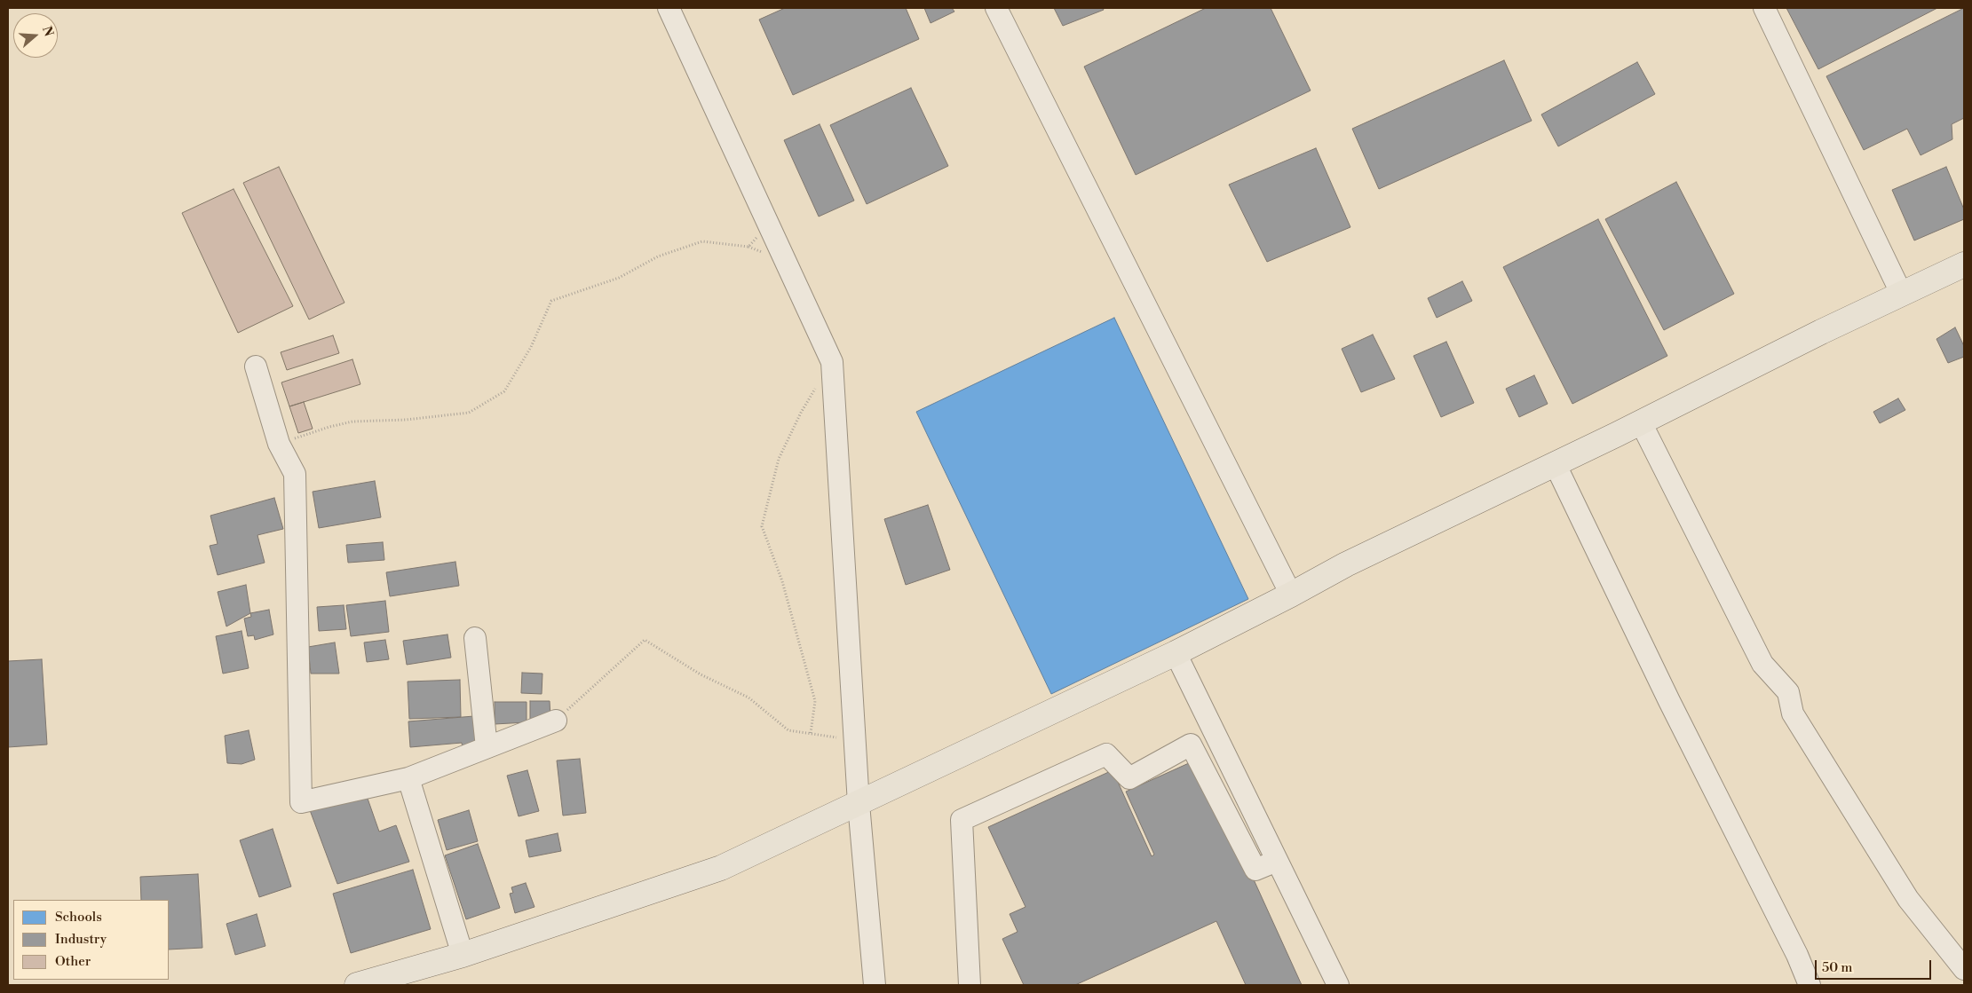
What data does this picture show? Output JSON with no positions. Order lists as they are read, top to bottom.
{
  "legend": ["Schools", "Industry", "Other"],
  "scale_bar": "50 m",
  "north": "right"
}
